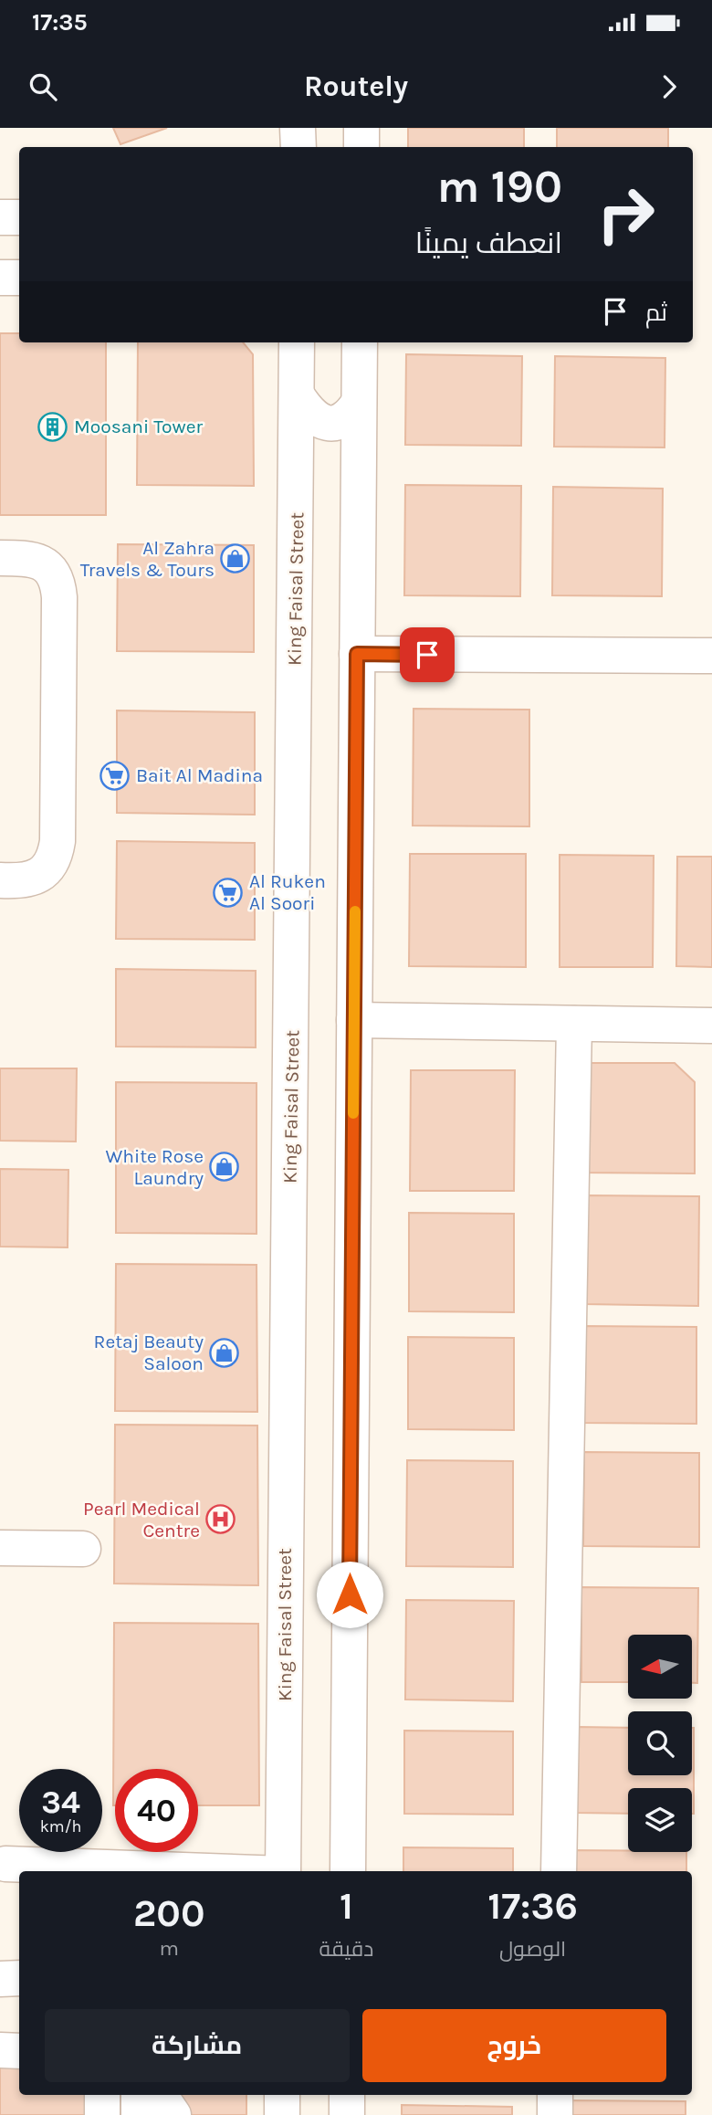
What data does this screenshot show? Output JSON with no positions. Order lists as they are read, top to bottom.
{
  "streets": {
    "street": ["King Faisal Street"]
  },
  "places": {
    "building": ["Moosani Tower"],
    "shop": ["Al Zahra Travels & Tours", "White Rose Laundry", "Retaj Beauty Saloon"],
    "supermarket": ["Bait Al Madina", "Al Ruken Al Soori"],
    "hospital": ["Pearl Medical Centre"]
  },
  "north": "left",
  "page": {
    "status": "17:35",
    "header": "Routely",
    "turn": ["190 m", "انعطف يمينًا"],
    "then": "ثم",
    "speed": "34 km/h",
    "limit": "40",
    "eta": [
      "17:36",
      "الوصول",
      "1",
      "دقيقة",
      "200",
      "m"
    ],
    "buttons": ["خروج", "مشاركة"]
  }
}
